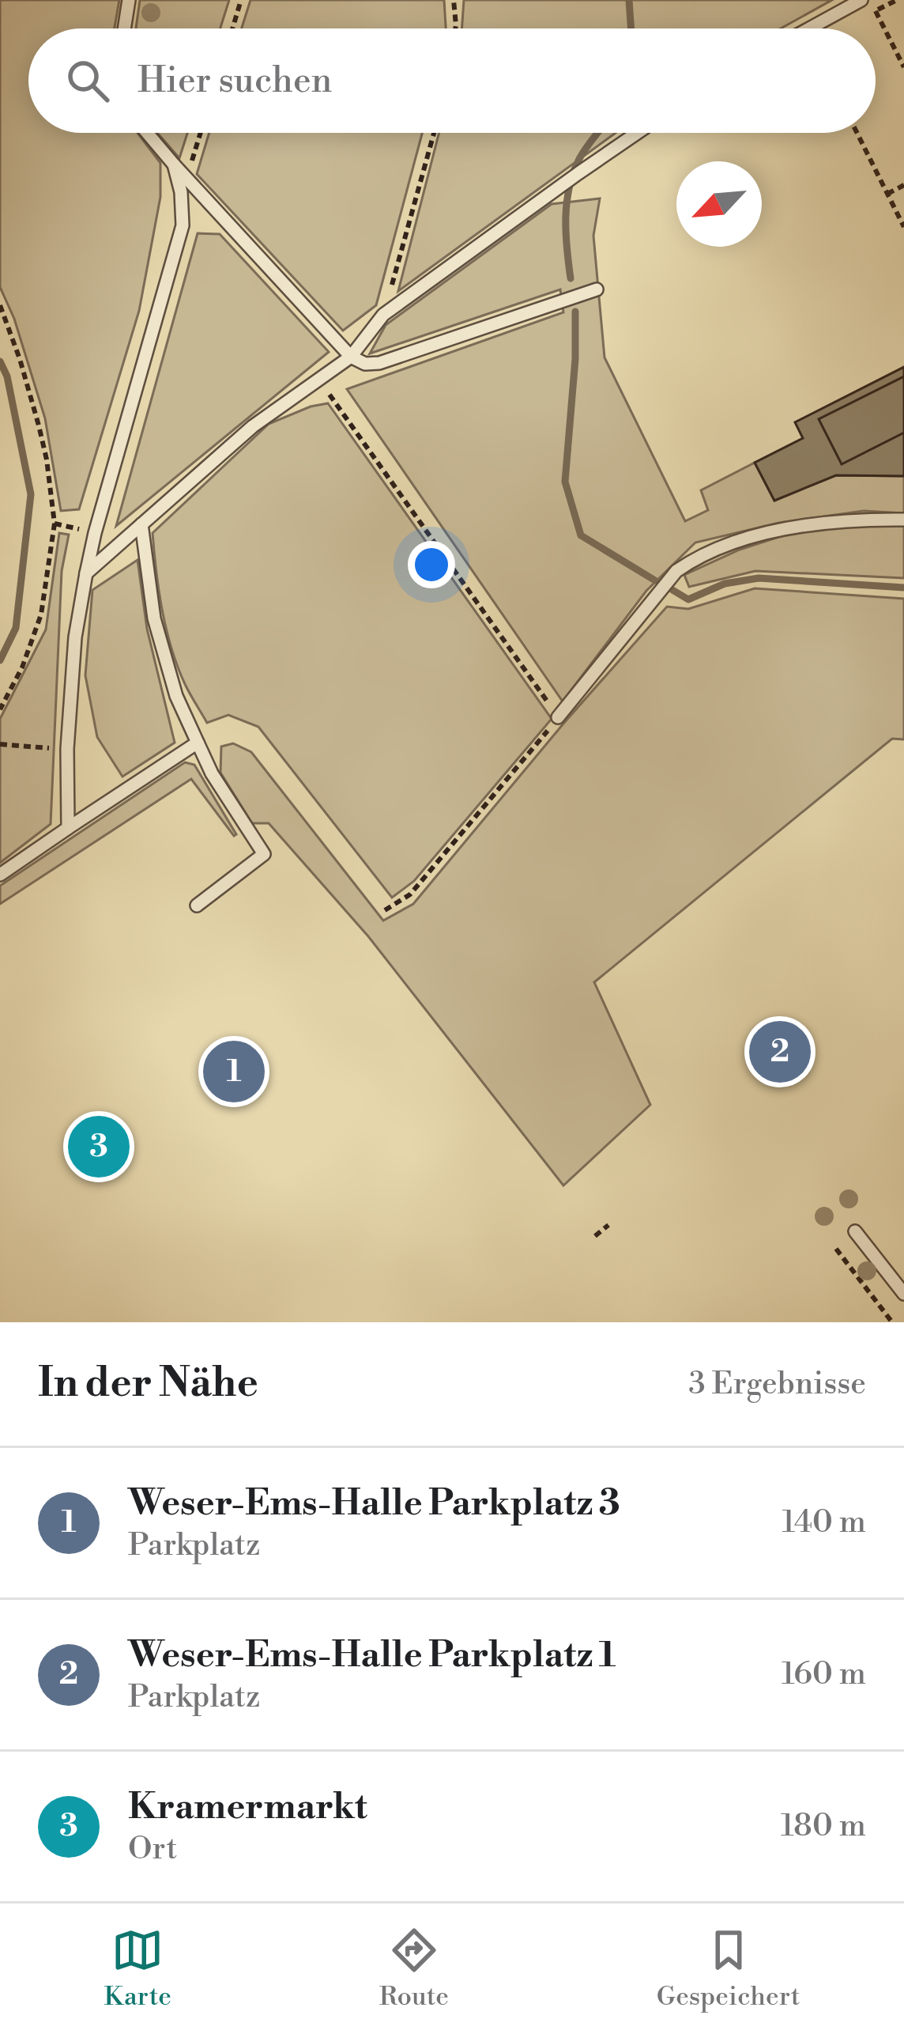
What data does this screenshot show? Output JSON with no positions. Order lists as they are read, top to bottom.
{
  "north": "bottom left",
  "page": {
    "search": "Hier suchen",
    "pins": ["2", "1", "3"],
    "heading": ["In der Nähe", "3 Ergebnisse"],
    "list": [
      {
        "mark": "1",
        "name": "Weser-Ems-Halle Parkplatz 3",
        "note": "Parkplatz",
        "value": "140 m"
      },
      {
        "mark": "2",
        "name": "Weser-Ems-Halle Parkplatz 1",
        "note": "Parkplatz",
        "value": "160 m"
      },
      {
        "mark": "3",
        "name": "Kramermarkt",
        "note": "Ort",
        "value": "180 m"
      }
    ],
    "nav": ["Karte", "Route", "Gespeichert"]
  }
}
